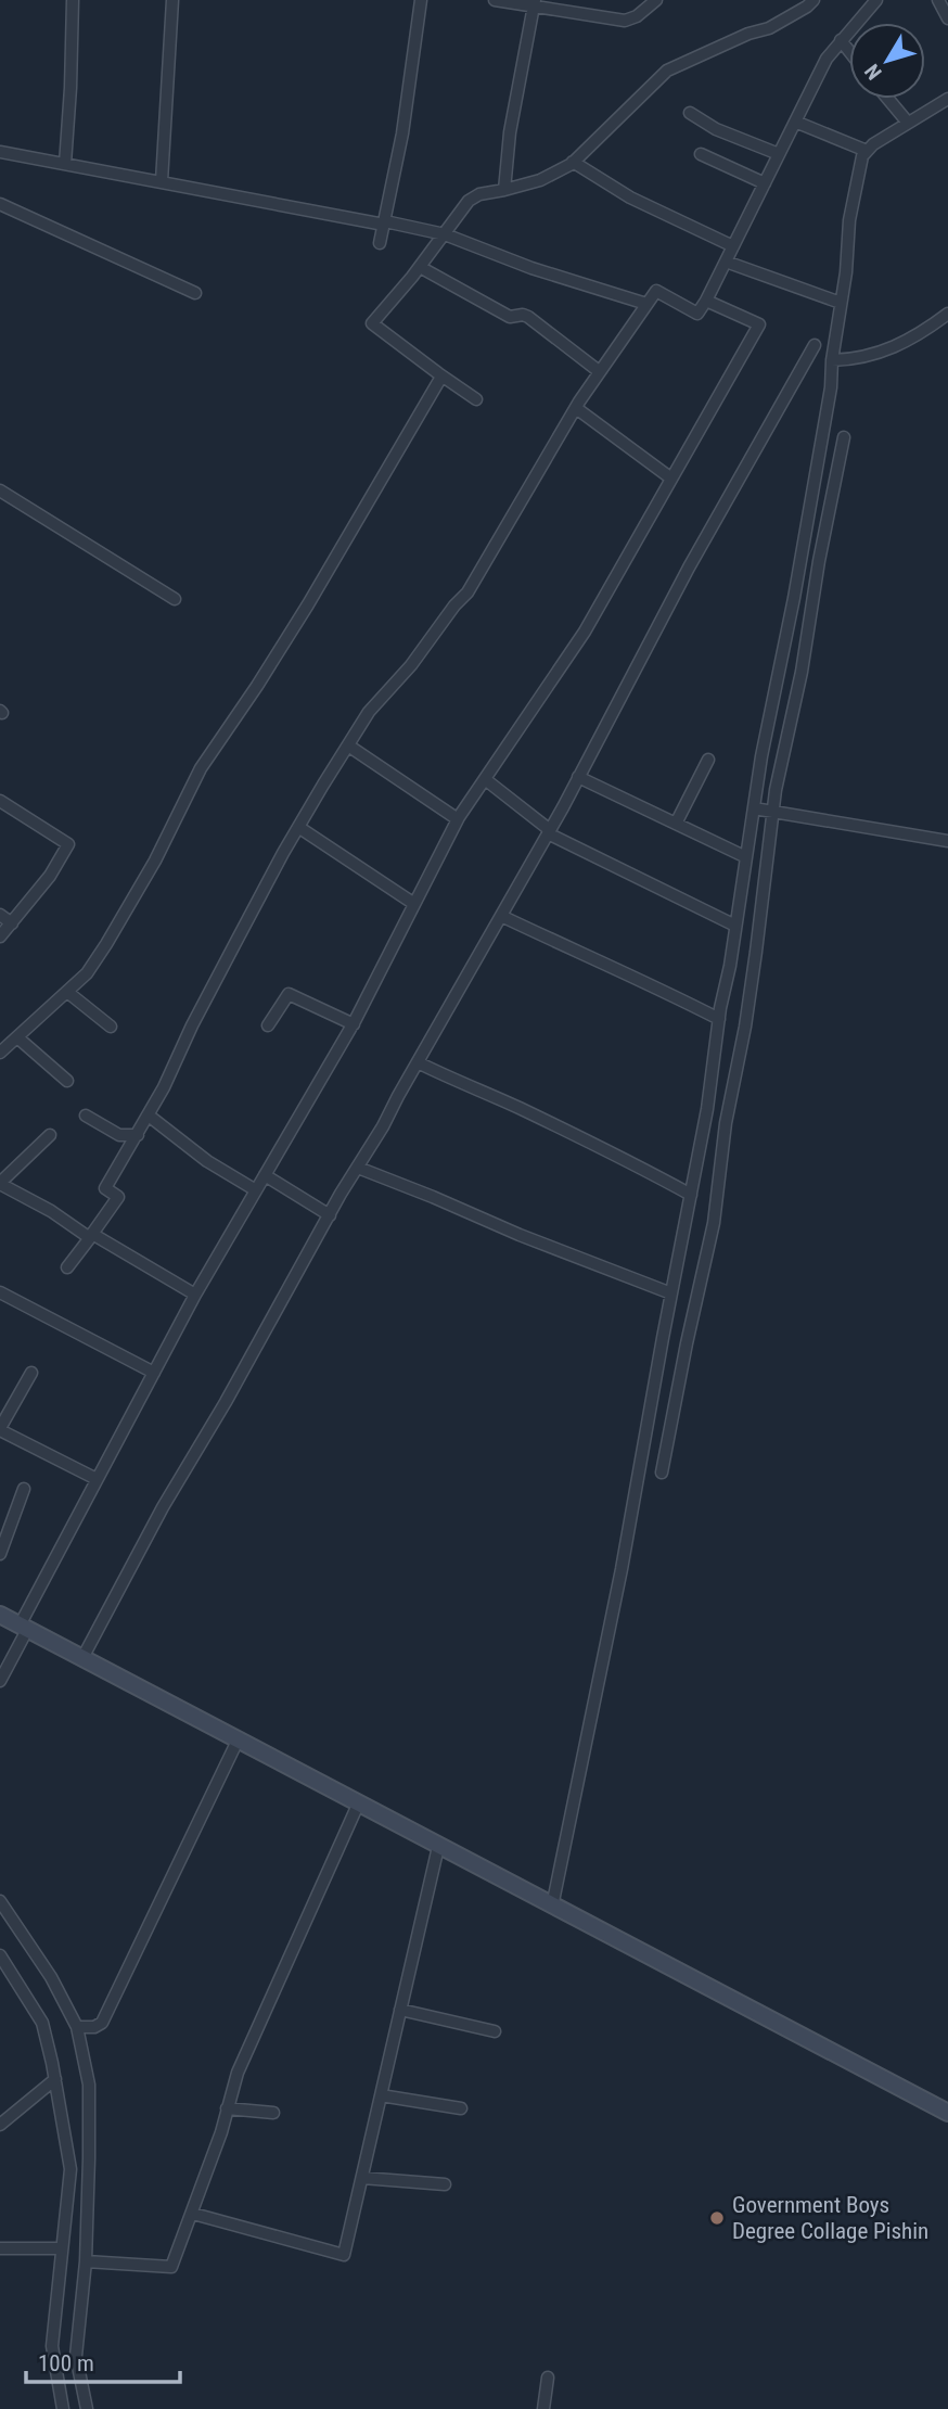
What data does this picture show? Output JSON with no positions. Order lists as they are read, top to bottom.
{
  "places": ["Government Boys Degree Collage Pishin"],
  "scale_bar": "100 m",
  "north": "bottom left"
}
